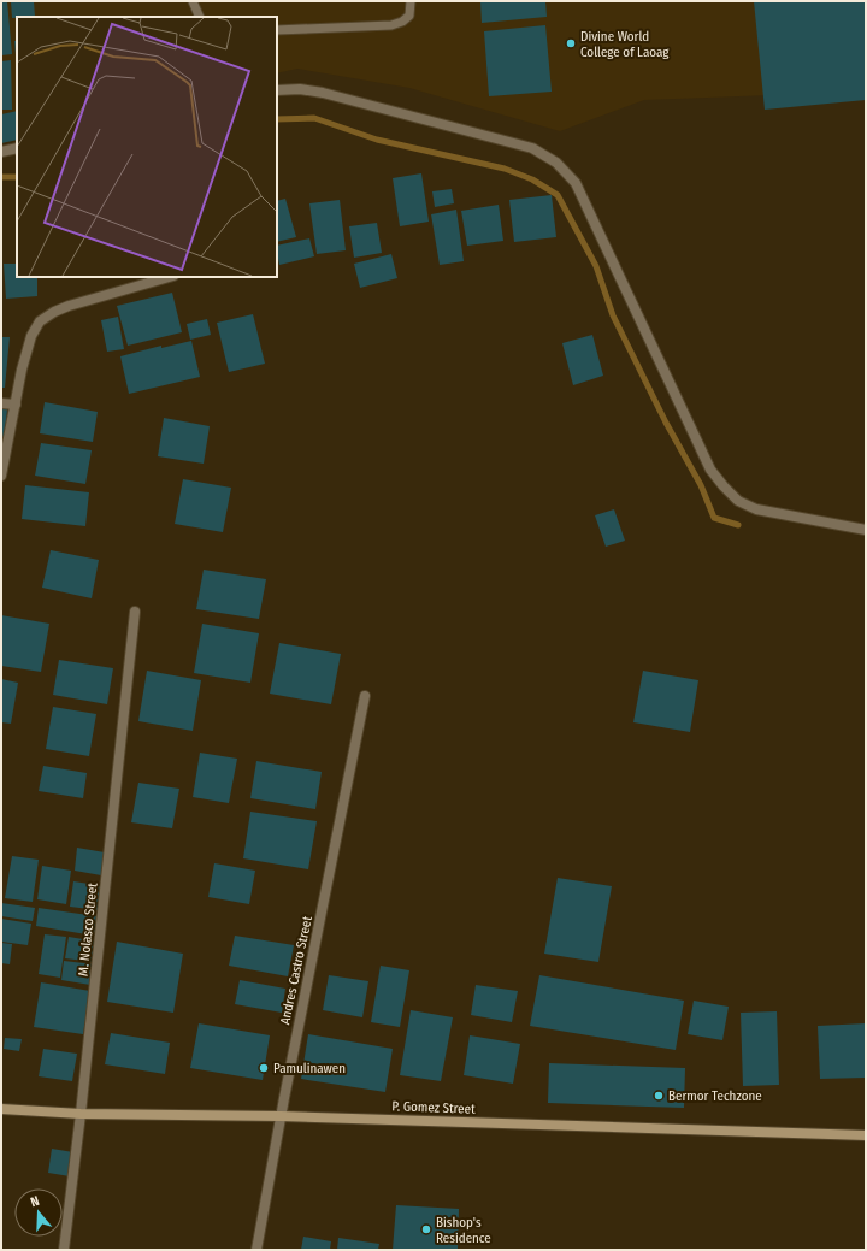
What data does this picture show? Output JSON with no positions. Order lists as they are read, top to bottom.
{
  "streets": {
    "main road": ["P. Gomez Street"],
    "street": ["M. Nolasco Street", "Andres Castro Street"]
  },
  "crossings": [
    ["M. Nolasco Street", "P. Gomez Street"],
    ["Andres Castro Street", "P. Gomez Street"]
  ],
  "places": [
    "Divine World College of Laoag",
    "Pamulinawen",
    "Bermor Techzone",
    "Bishop's Residence"
  ],
  "north": "top"
}
